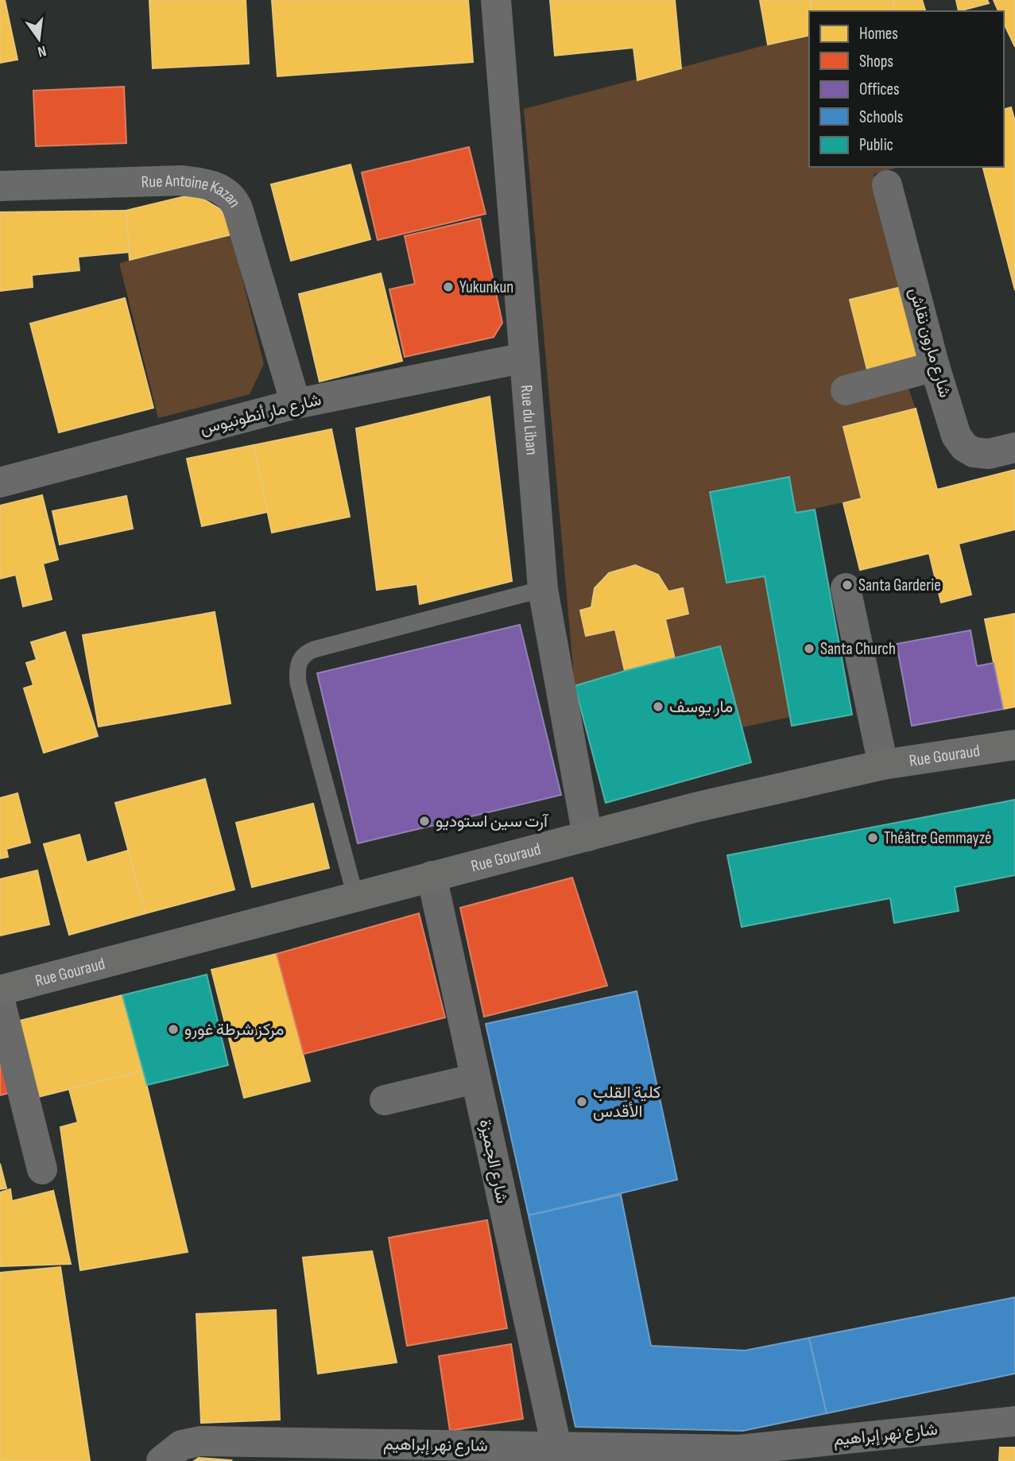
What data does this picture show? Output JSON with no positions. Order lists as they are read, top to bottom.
{
  "streets": {
    "street": [
      "Rue Antoine Kazan",
      "شارع مارون نقاش",
      "شارع مار أنطونيوس",
      "Rue du Liban",
      "Rue Gouraud",
      "شارع الجميزة",
      "شارع نهر إبراهيم"
    ]
  },
  "crossings": [
    ["Rue Antoine Kazan", "شارع مار أنطونيوس"],
    ["شارع مار أنطونيوس", "Rue du Liban"],
    ["Rue du Liban", "Rue Gouraud"],
    ["Rue Gouraud", "شارع الجميزة"],
    ["شارع الجميزة", "شارع نهر إبراهيم"]
  ],
  "places": [
    "Yukunkun",
    "Santa Garderie",
    "Santa Church",
    "مار يوسف",
    "آرت سين استوديو",
    "Théâtre Gemmayzé",
    "مركز شرطة غورو",
    "كلية القلب الأقدس"
  ],
  "legend": [
    "Homes",
    "Shops",
    "Offices",
    "Schools",
    "Public"
  ],
  "north": "bottom"
}
